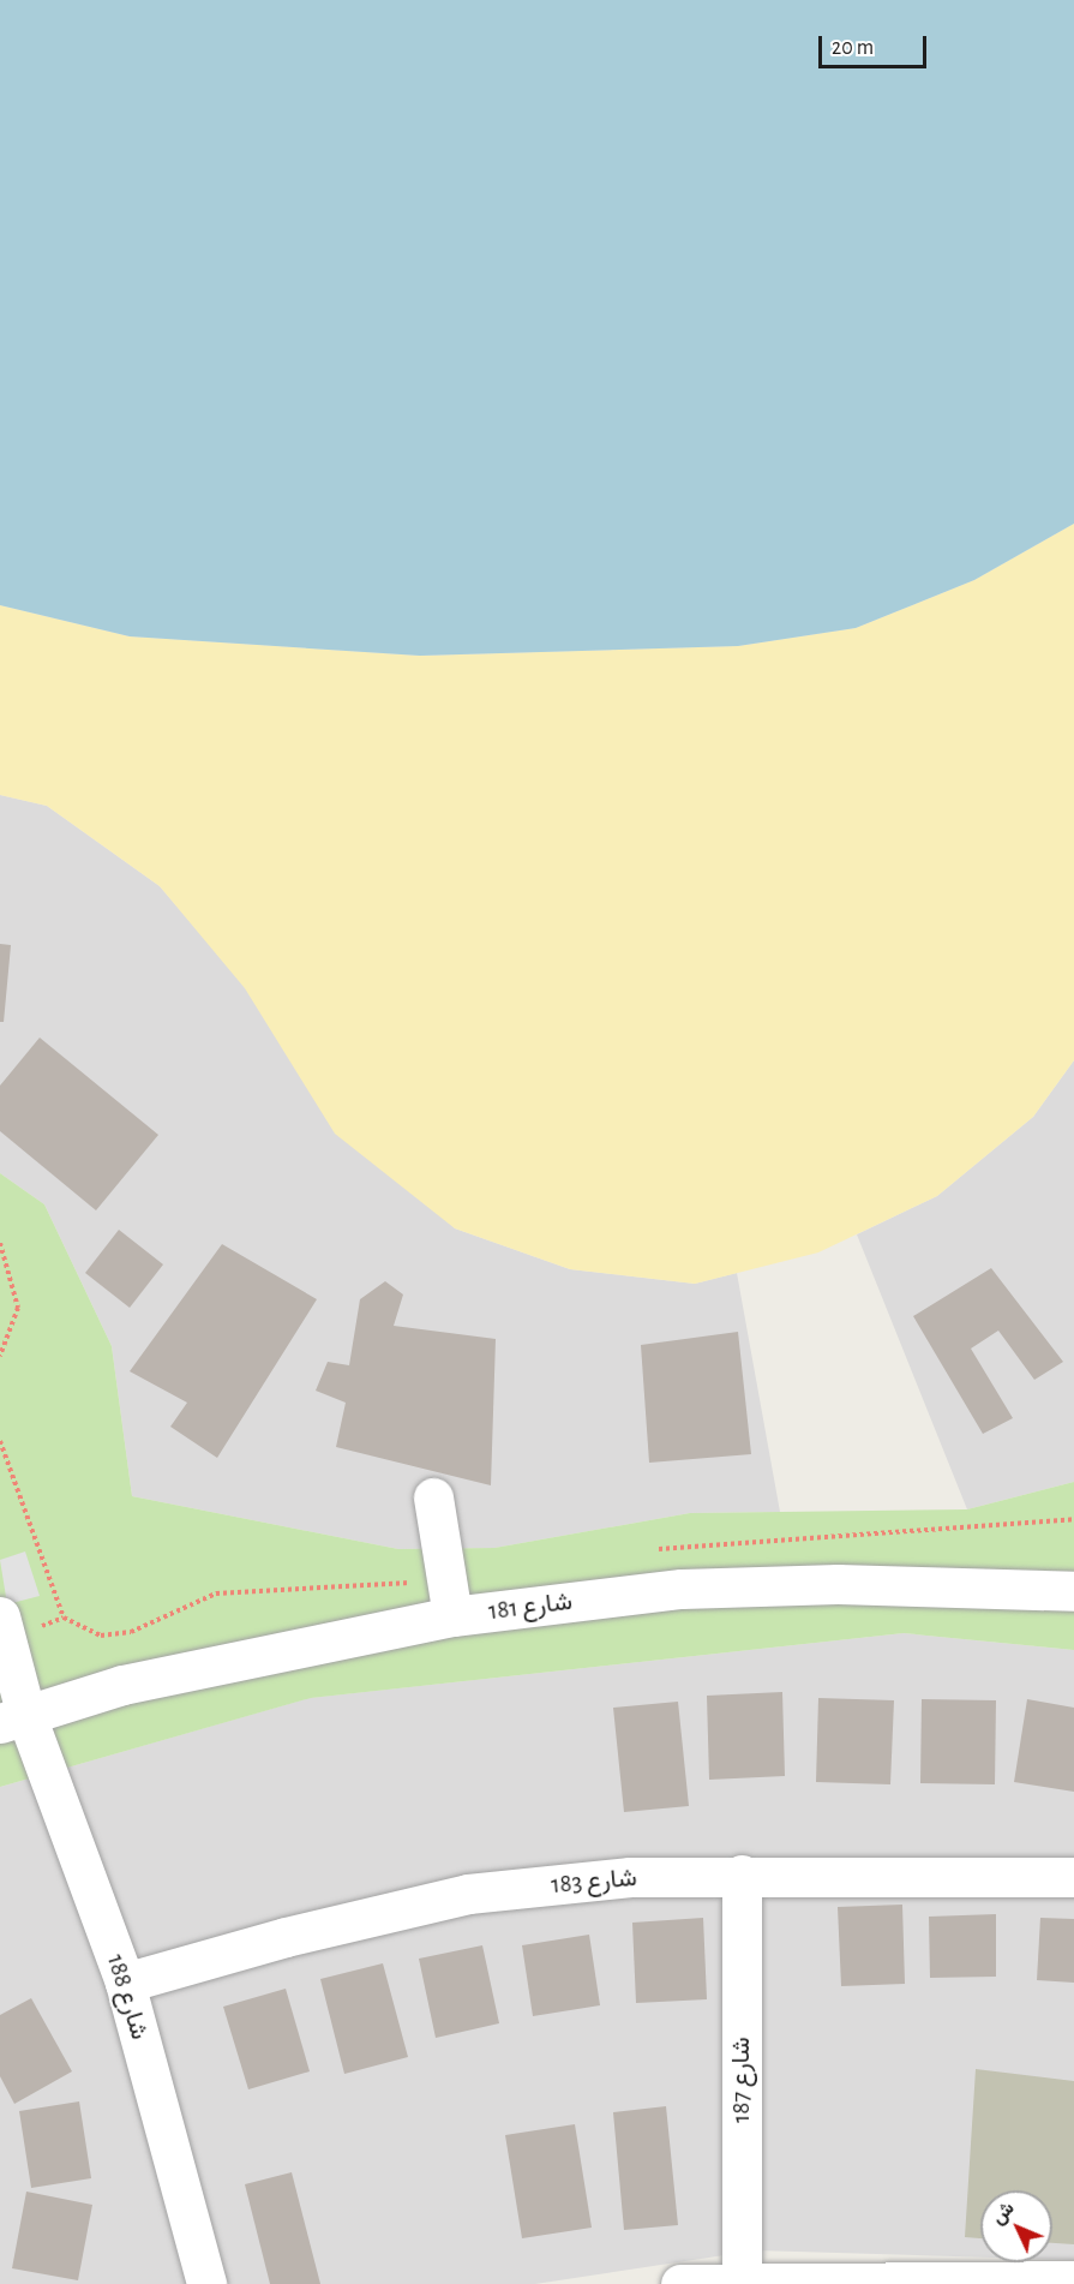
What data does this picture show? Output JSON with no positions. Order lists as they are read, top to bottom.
{
  "streets": {
    "street": [
      "شارع 181",
      "شارع 183",
      "شارع 188",
      "شارع 187"
    ]
  },
  "crossings": [
    ["شارع 181", "شارع 188"],
    ["شارع 183", "شارع 188"],
    ["شارع 183", "شارع 187"]
  ],
  "scale_bar": "20 m",
  "north": "top left"
}
